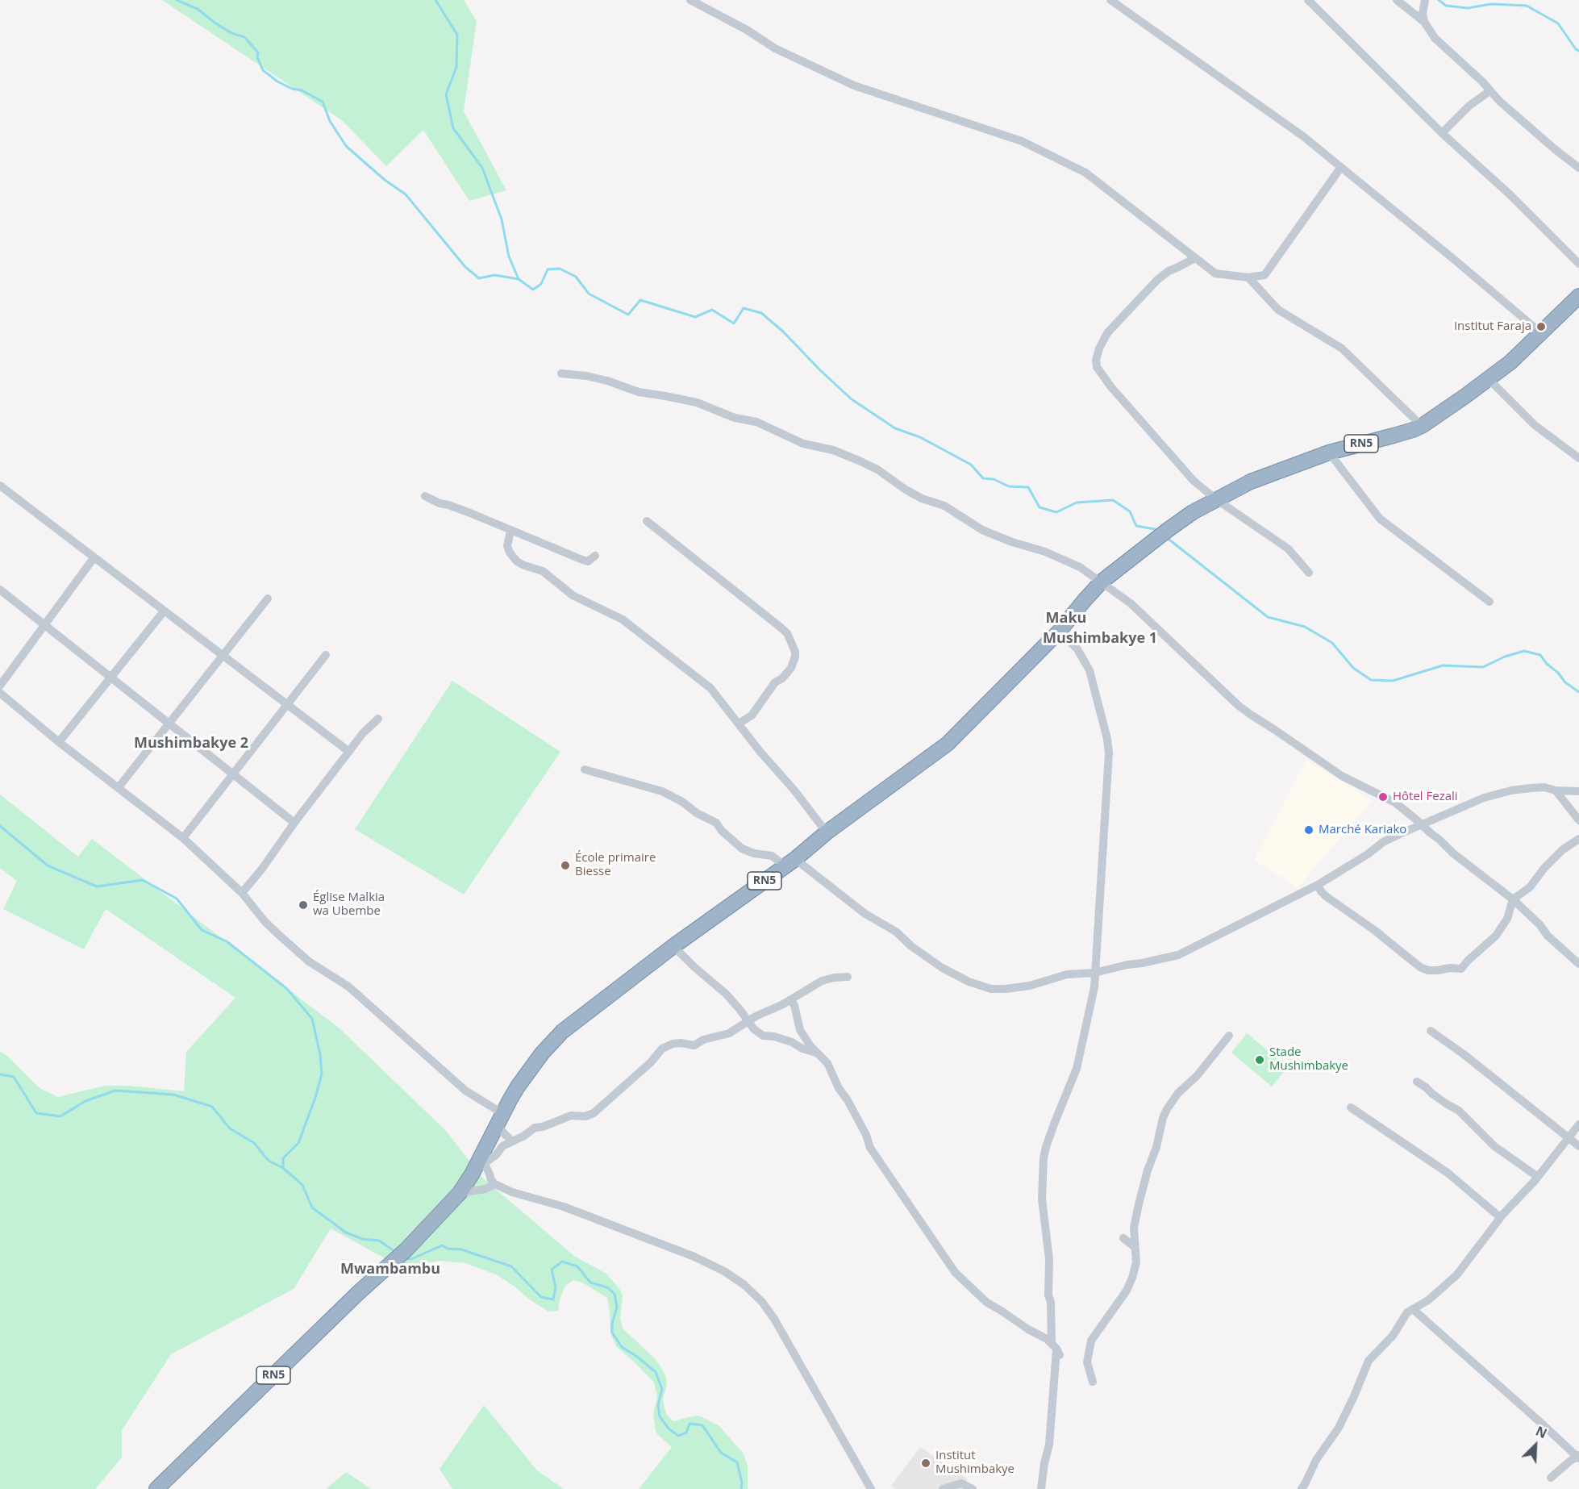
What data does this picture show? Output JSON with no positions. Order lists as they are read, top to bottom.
{
  "streets": {
    "highway": ["RN5"]
  },
  "districts": [
    "Maku",
    "Mushimbakye 1",
    "Mushimbakye 2",
    "Mwambambu"
  ],
  "places": [
    "Institut Faraja",
    "Hôtel Fezali",
    "Marché Kariako",
    "École primaire Biesse",
    "Église Malkia wa Ubembe",
    "Stade Mushimbakye",
    "Institut Mushimbakye"
  ],
  "north": "top right"
}
